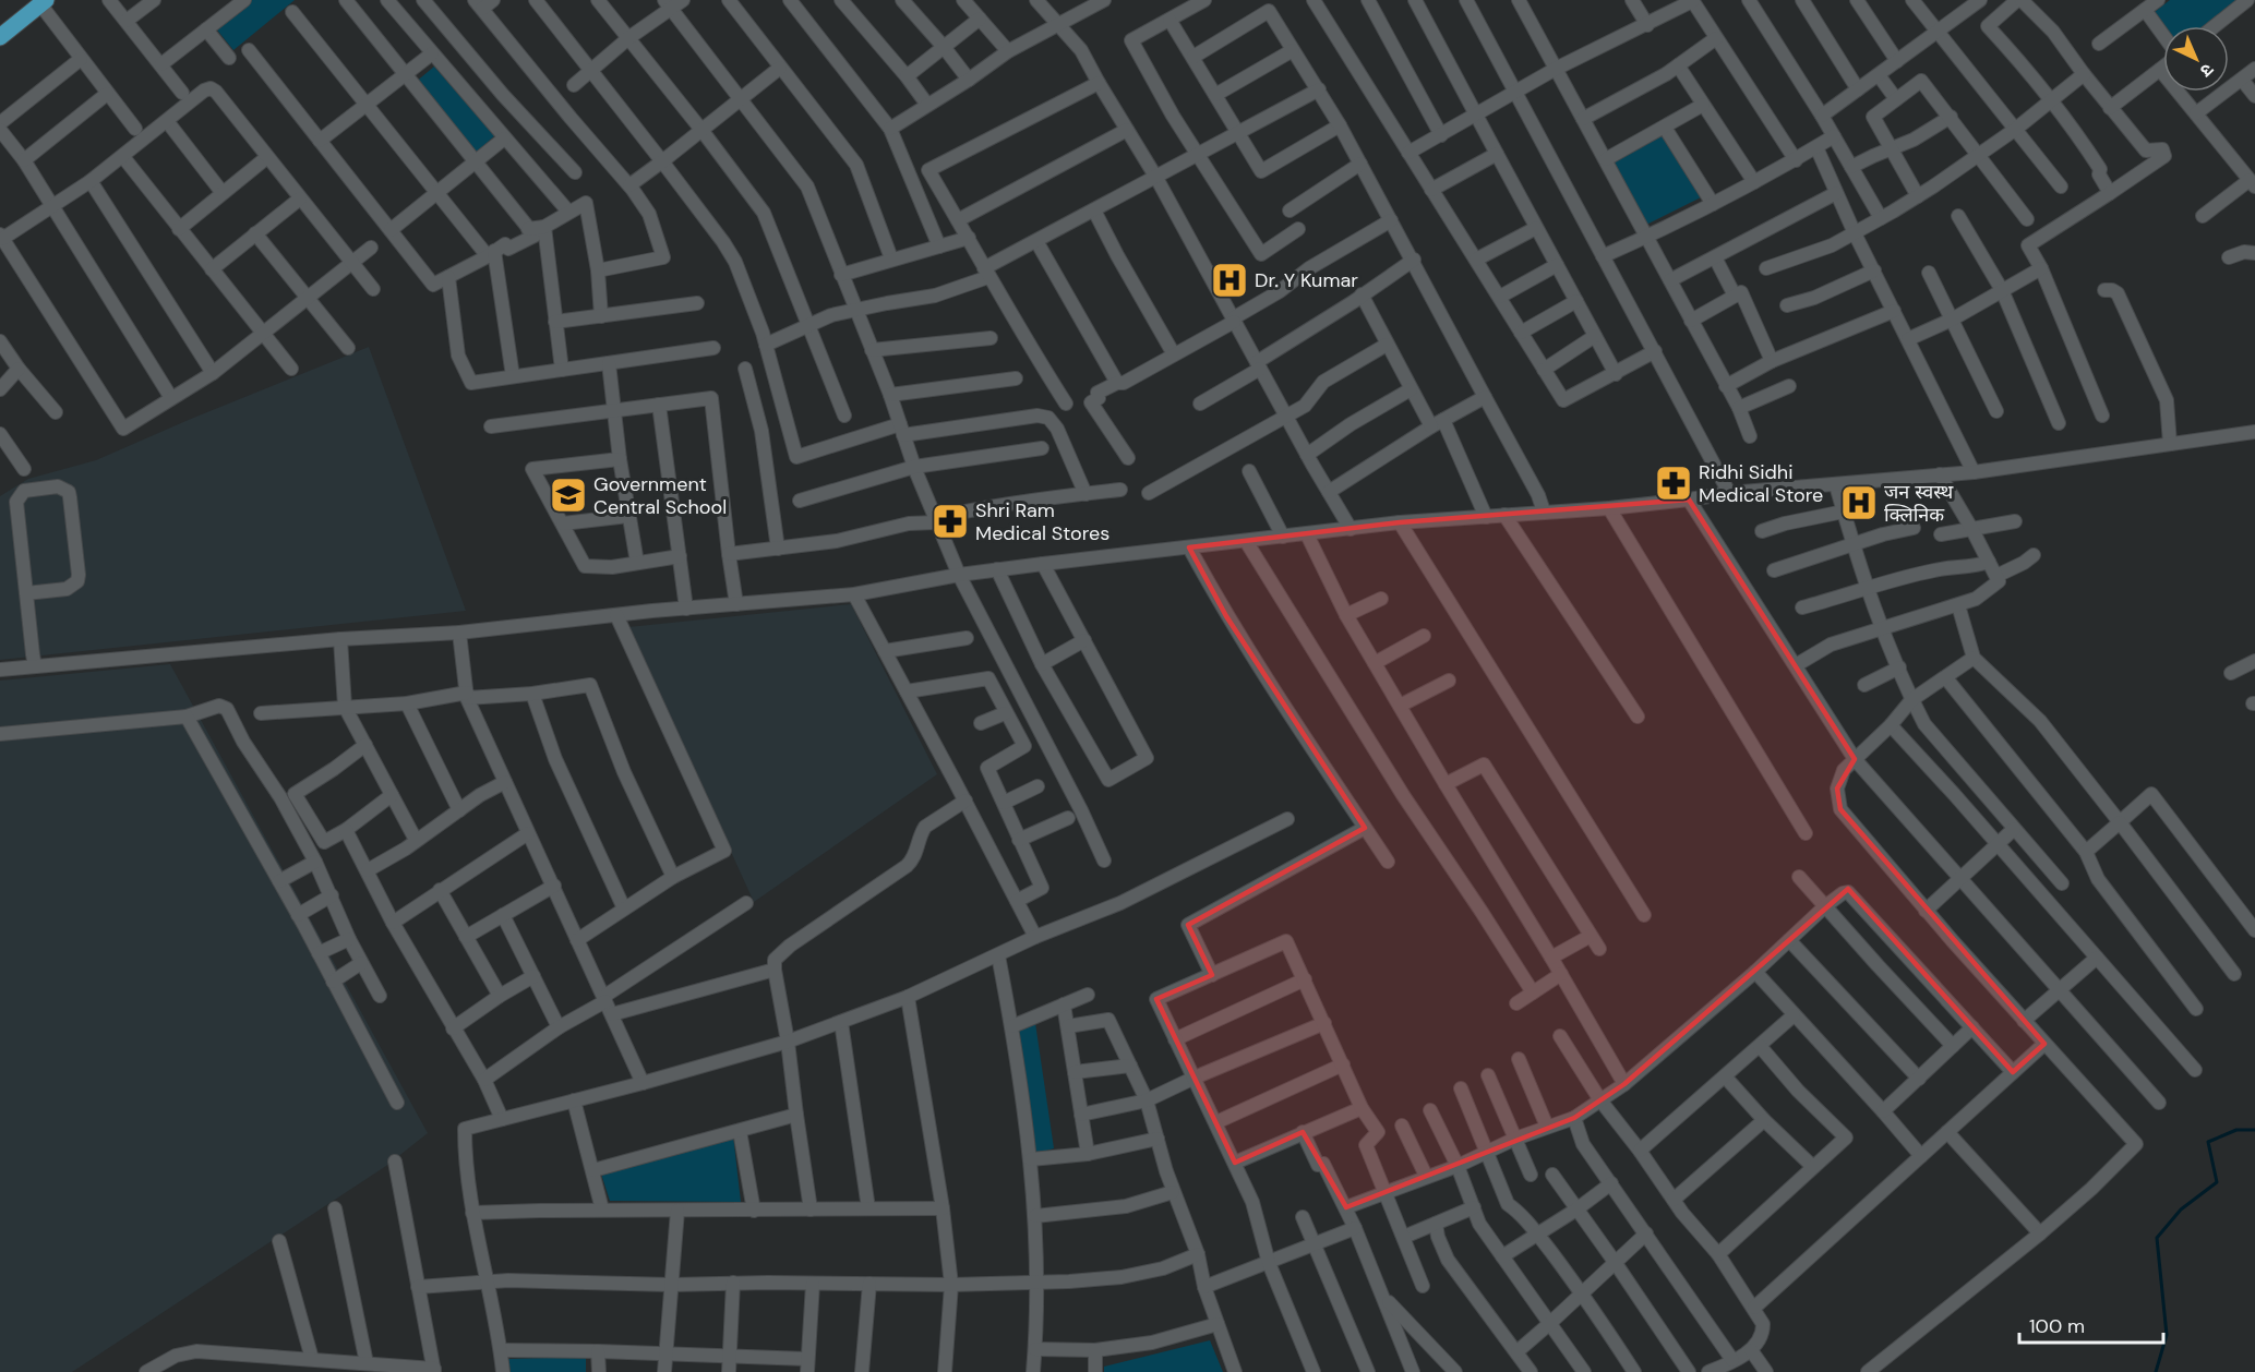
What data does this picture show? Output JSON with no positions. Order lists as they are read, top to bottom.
{
  "places": {
    "hospital": ["Dr. Y Kumar", "जन स्वस्थ क्लिनिक"],
    "pharmacy": ["Ridhi Sidhi Medical Store", "Shri Ram Medical Stores"],
    "school or university": ["Government Central School"]
  },
  "scale_bar": "100 m",
  "north": "bottom right"
}
